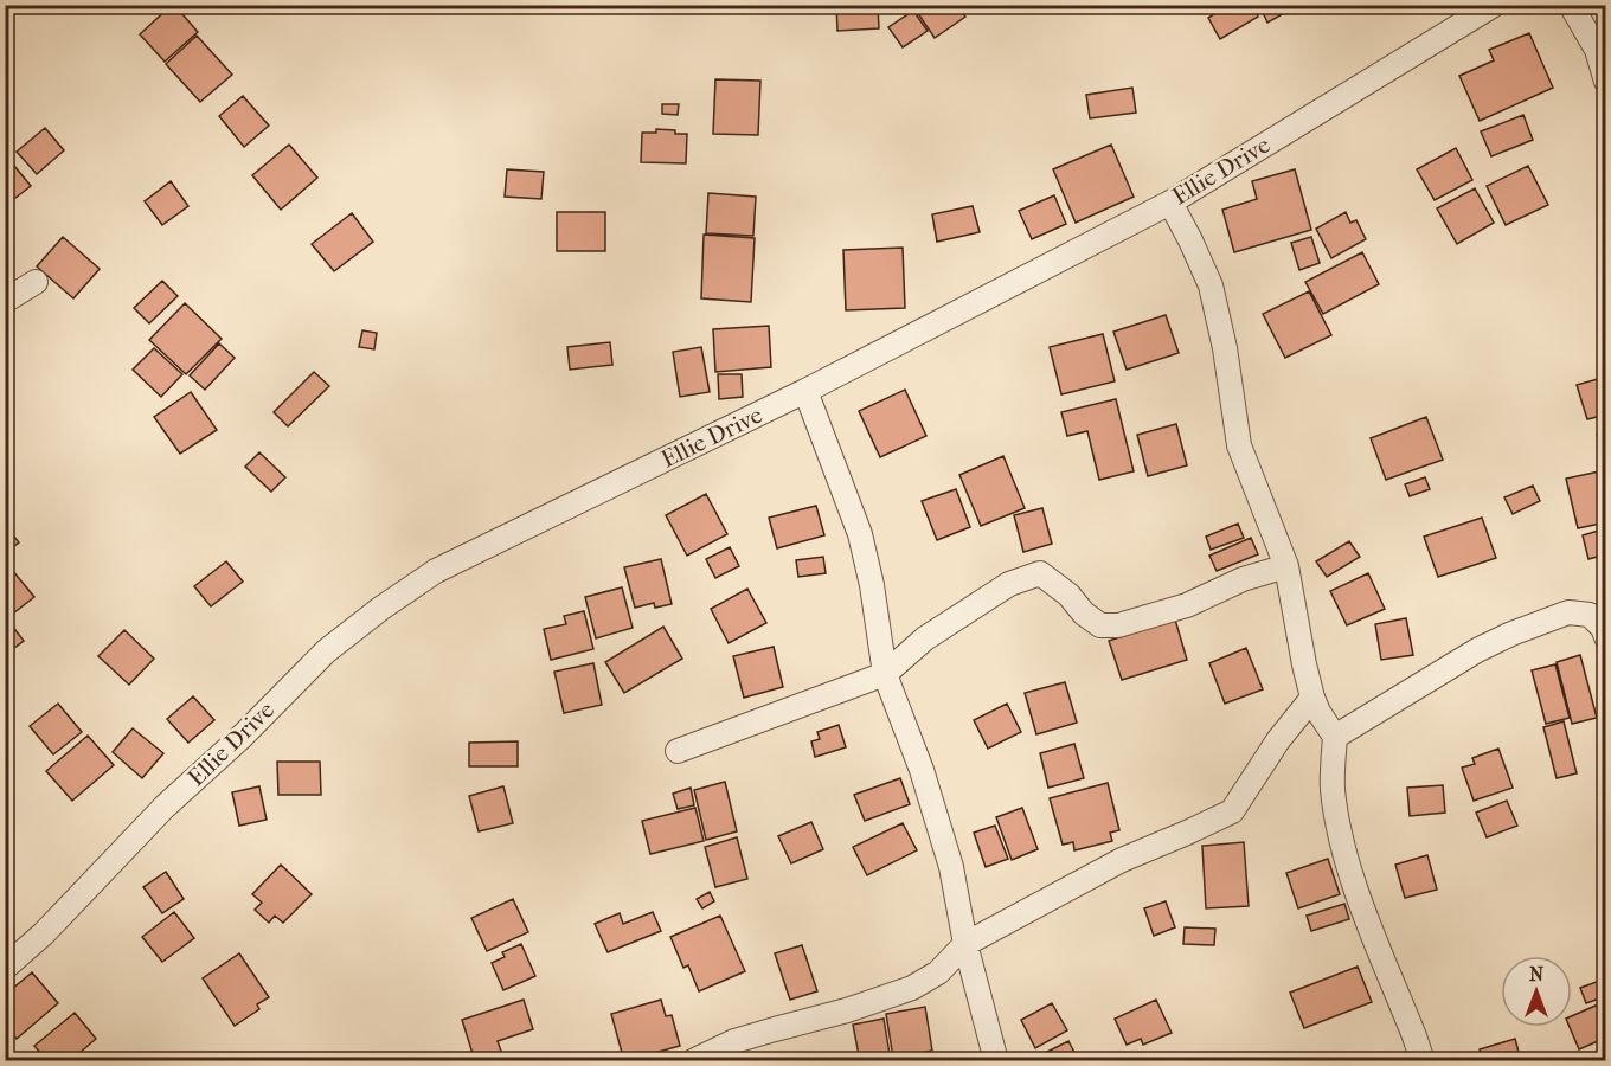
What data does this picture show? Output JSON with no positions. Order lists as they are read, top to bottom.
{
  "streets": {
    "street": ["Ellie Drive"]
  },
  "north": "top"
}
